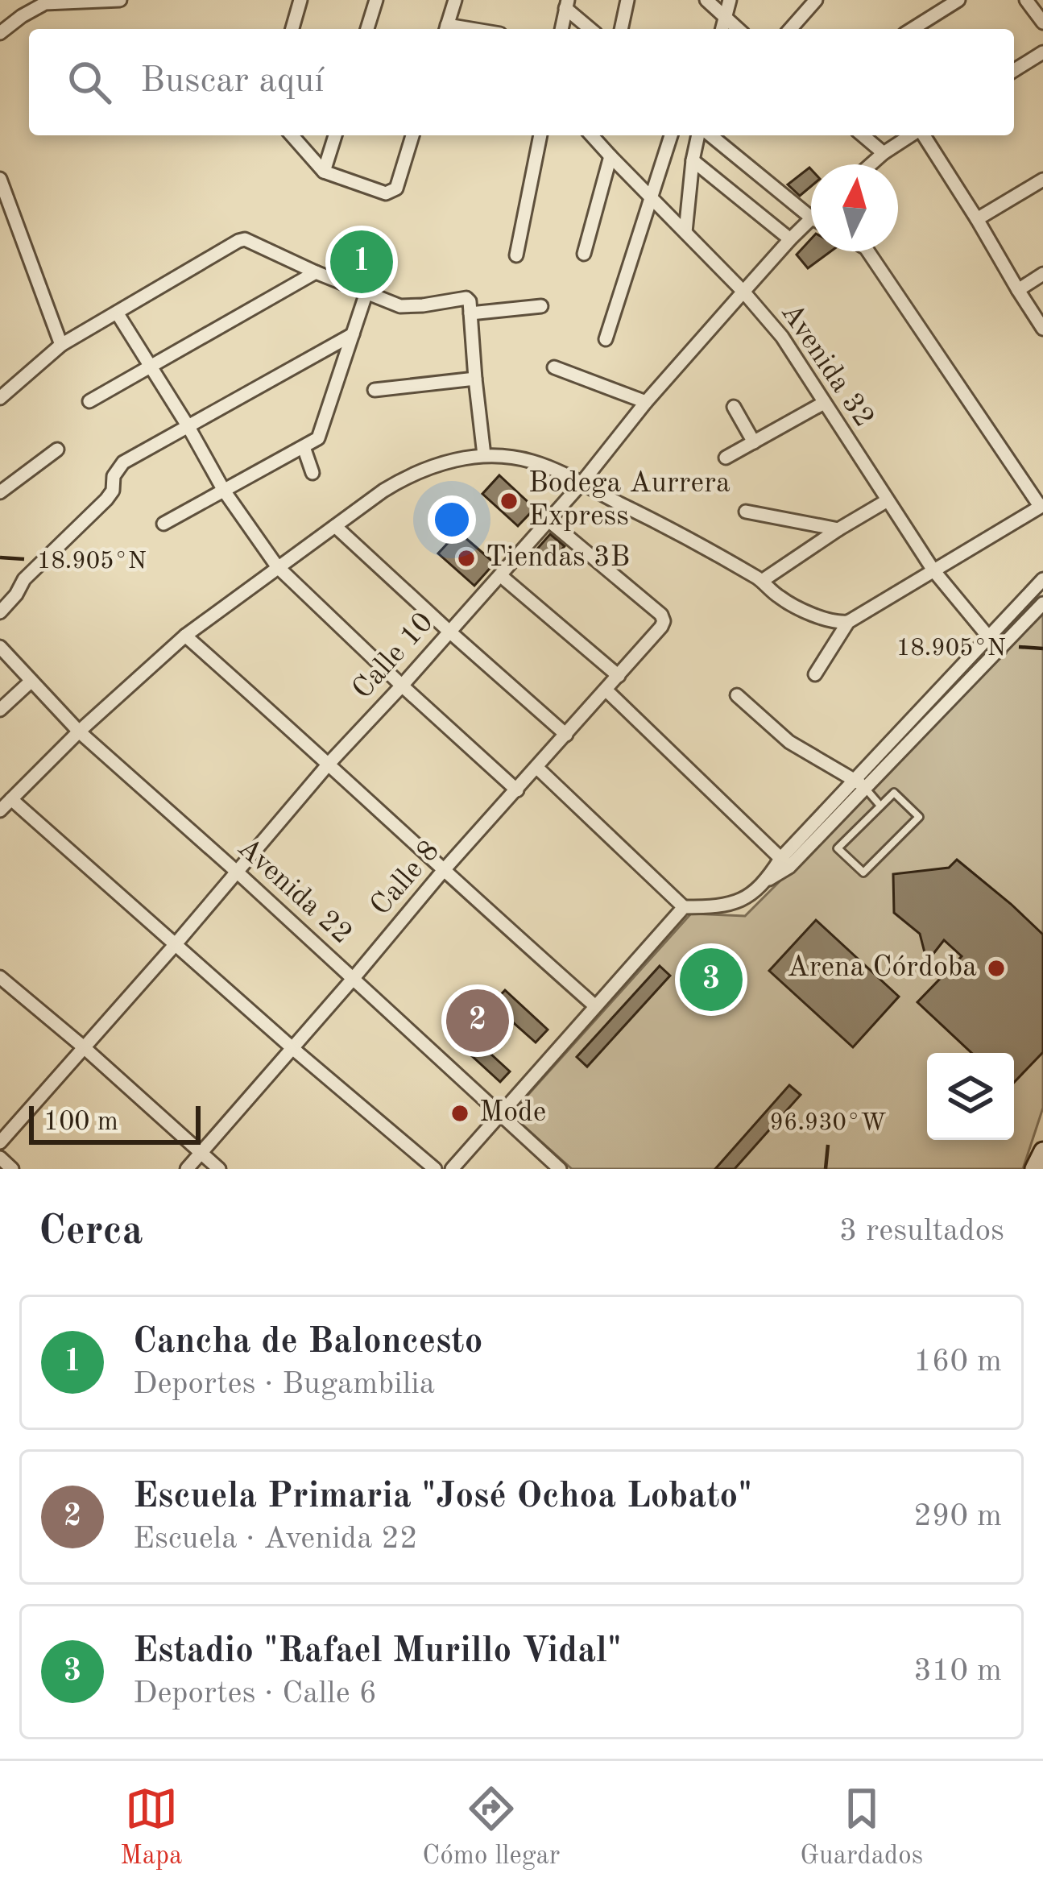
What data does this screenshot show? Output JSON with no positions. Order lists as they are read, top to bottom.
{
  "streets": {
    "street": [
      "Avenida 32",
      "Calle 10",
      "Calle 8",
      "Avenida 22"
    ]
  },
  "crossings": [
    ["Avenida 32", "Calle 10"],
    ["Calle 10", "Calle 8"],
    ["Calle 10", "Avenida 22"],
    ["Calle 8", "Avenida 22"]
  ],
  "places": [
    "Bodega Aurrera Express",
    "Tiendas 3B",
    "Arena Córdoba",
    "Mode"
  ],
  "scale_bar": "100 m",
  "north": "top",
  "page": {
    "search": "Buscar aquí",
    "pins": ["1", "3", "2"],
    "scale": "100 m",
    "heading": ["Cerca", "3 resultados"],
    "list": [
      {
        "mark": "1",
        "name": "Cancha de Baloncesto",
        "note": "Deportes · Bugambilia",
        "value": "160 m"
      },
      {
        "mark": "2",
        "name": "Escuela Primaria \"José Ochoa Lobato\"",
        "note": "Escuela · Avenida 22",
        "value": "290 m"
      },
      {
        "mark": "3",
        "name": "Estadio \"Rafael Murillo Vidal\"",
        "note": "Deportes · Calle 6",
        "value": "310 m"
      }
    ],
    "nav": ["Mapa", "Cómo llegar", "Guardados"]
  },
  "coordinates": ["18.905°N", "96.930°W"]
}
